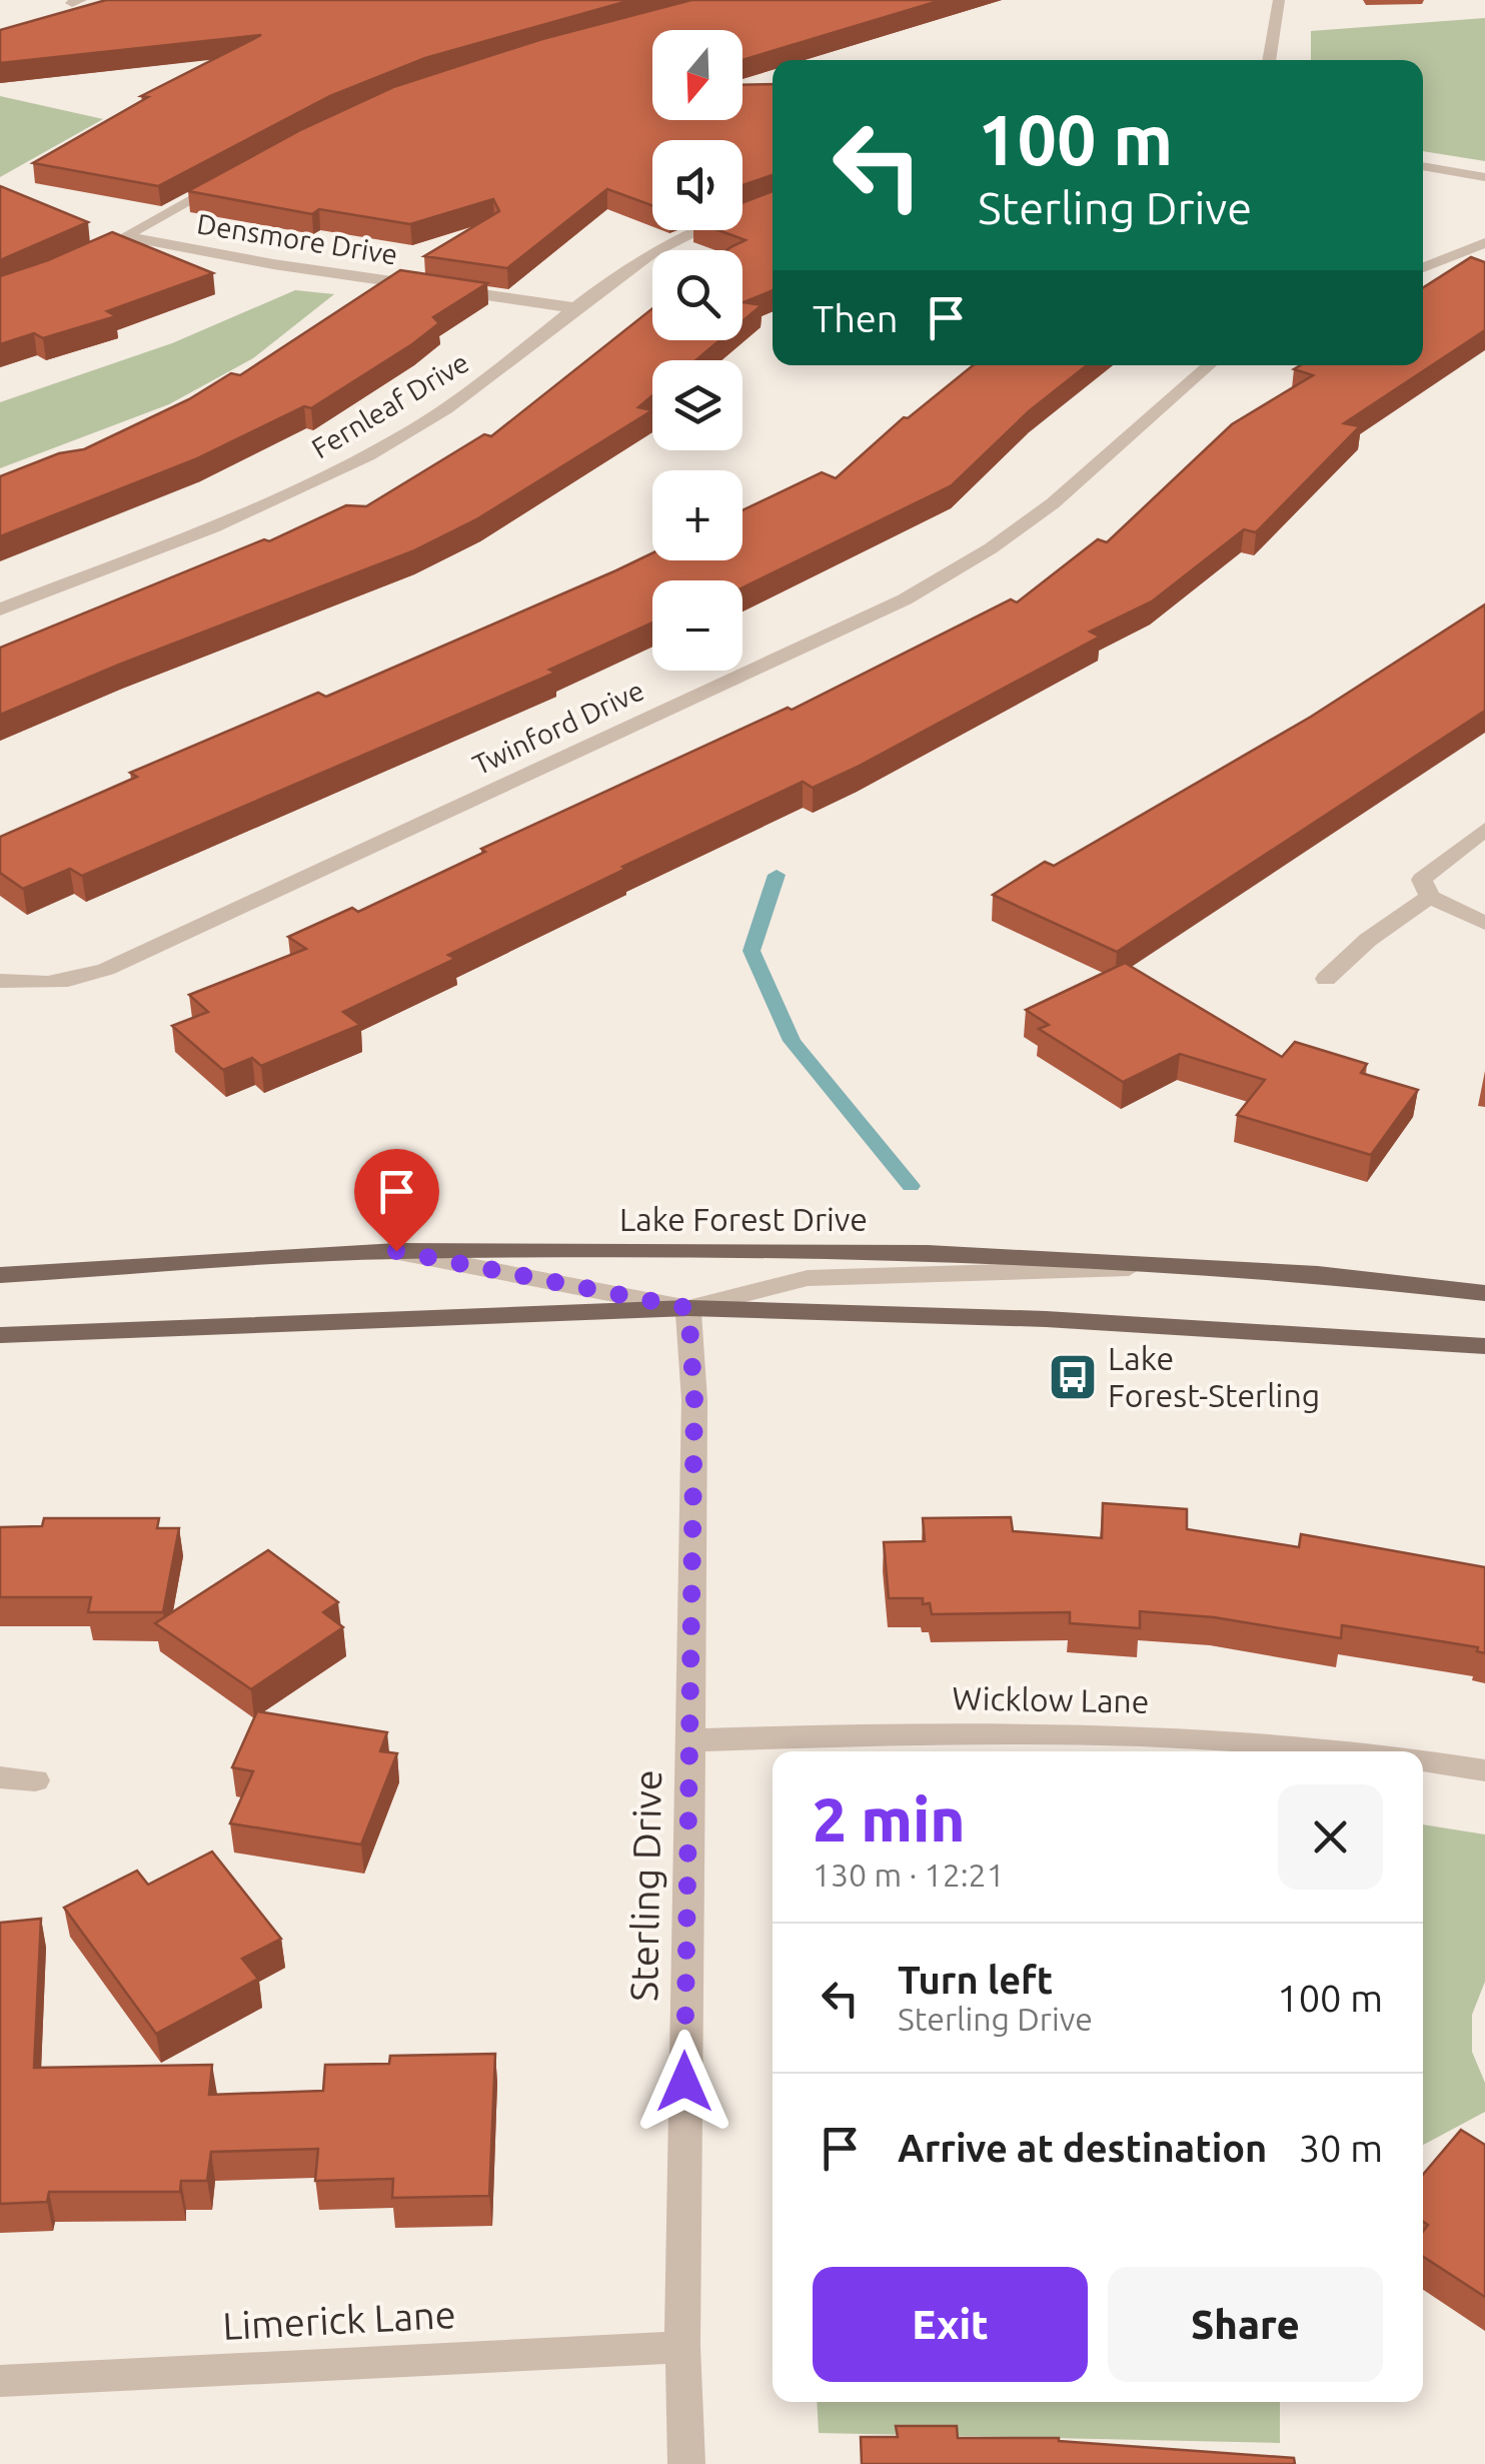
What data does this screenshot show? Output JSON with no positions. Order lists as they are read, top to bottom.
{
  "streets": {
    "main road": ["Lake Forest Drive"],
    "street": [
      "Densmore Drive",
      "Fernleaf Drive",
      "Twinford Drive",
      "Wicklow Lane",
      "Sterling Drive",
      "Limerick Lane"
    ]
  },
  "crossings": [
    ["Densmore Drive", "Fernleaf Drive"],
    ["Wicklow Lane", "Sterling Drive"],
    ["Sterling Drive", "Limerick Lane"]
  ],
  "places": {
    "bus stop": ["Lake Forest-Sterling"]
  },
  "north": "bottom",
  "page": {
    "map_buttons": ["+", "−"],
    "turn": ["100 m", "Sterling Drive"],
    "then": "Then",
    "heading": ["2 min", "130 m · 12:21"],
    "list": [
      {
        "name": "Turn left",
        "note": "Sterling Drive",
        "value": "100 m"
      },
      {
        "name": "Arrive at destination",
        "value": "30 m"
      }
    ],
    "buttons": ["Exit", "Share"]
  }
}
